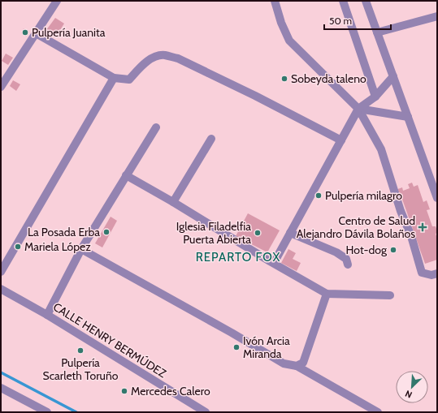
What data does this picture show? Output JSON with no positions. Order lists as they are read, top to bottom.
{
  "streets": {
    "street": ["CALLE HENRY BERMÚDEZ"]
  },
  "districts": ["REPARTO FOX"],
  "places": {
    "other": [
      "Pulpería Juanita",
      "Sobeyda taleno",
      "Pulpería milagro",
      "La Posada Erba",
      "Iglesia Filadelfia Puerta Abierta",
      "Mariela López",
      "Hot-dog",
      "Ivón Arcia Miranda",
      "Pulpería Scarleth Toruño",
      "Mercedes Calero"
    ],
    "health": ["Centro de Salud Alejandro Dávila Bolaños"]
  },
  "scale_bar": "50 m",
  "north": "bottom left"
}
